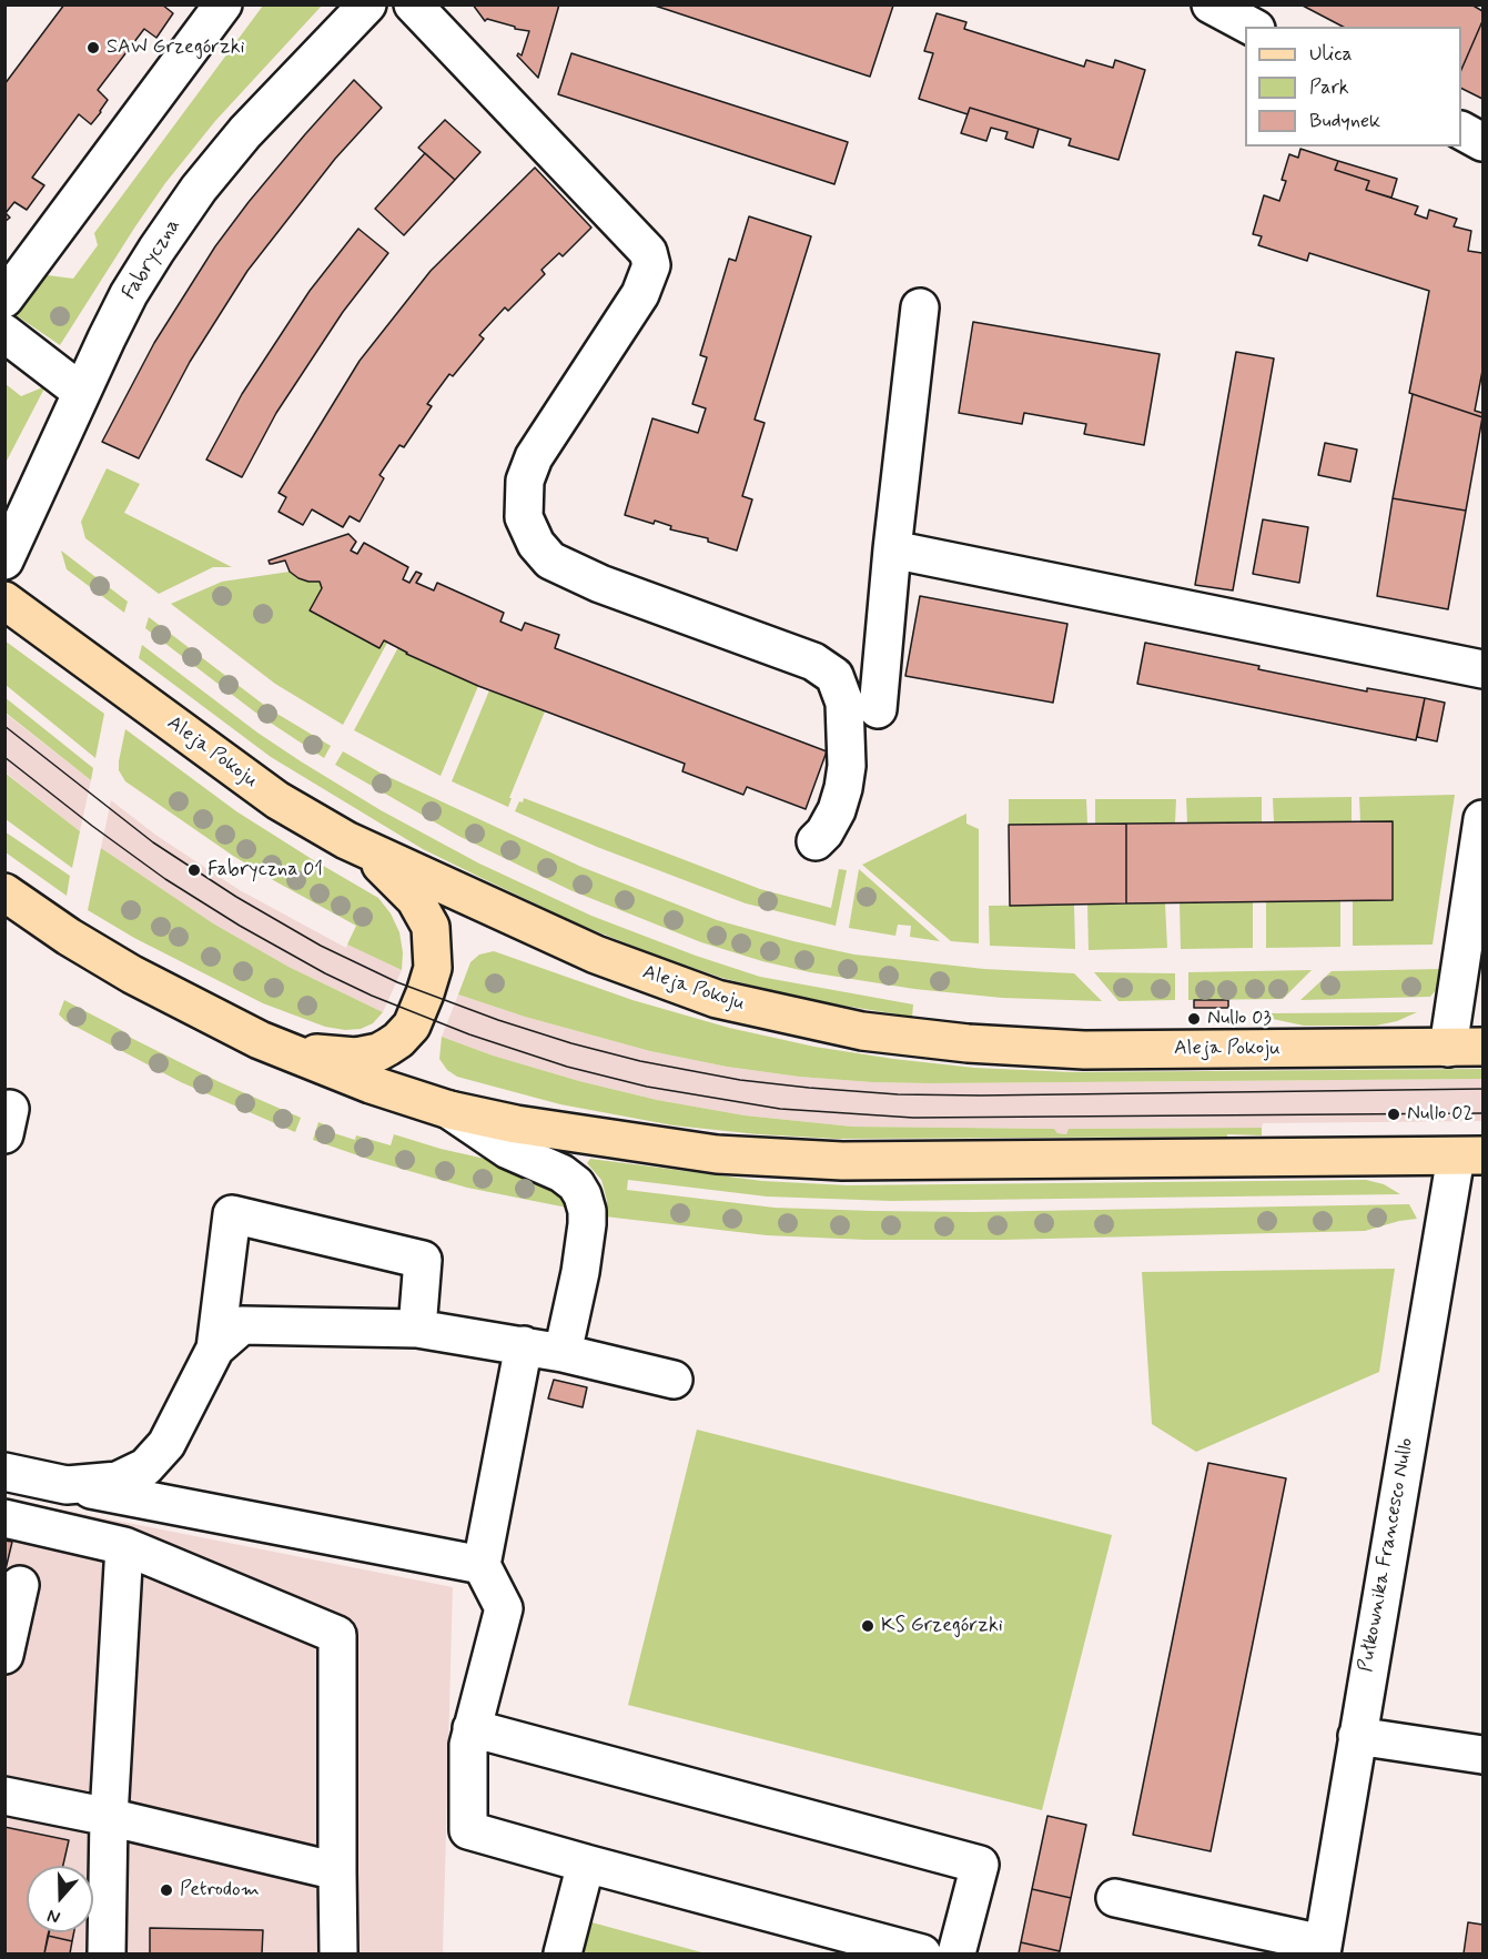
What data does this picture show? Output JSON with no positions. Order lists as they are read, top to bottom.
{
  "streets": {
    "main road": ["Aleja Pokoju"],
    "street": ["Fabryczna", "Pułkownika Francesco Nullo"]
  },
  "places": [
    "SAW Grzegórzki",
    "Fabryczna 01",
    "Nullo 03",
    "Nullo 02",
    "KS Grzegórzki",
    "Petrodom"
  ],
  "legend": ["Ulica", "Park", "Budynek"],
  "north": "bottom"
}
